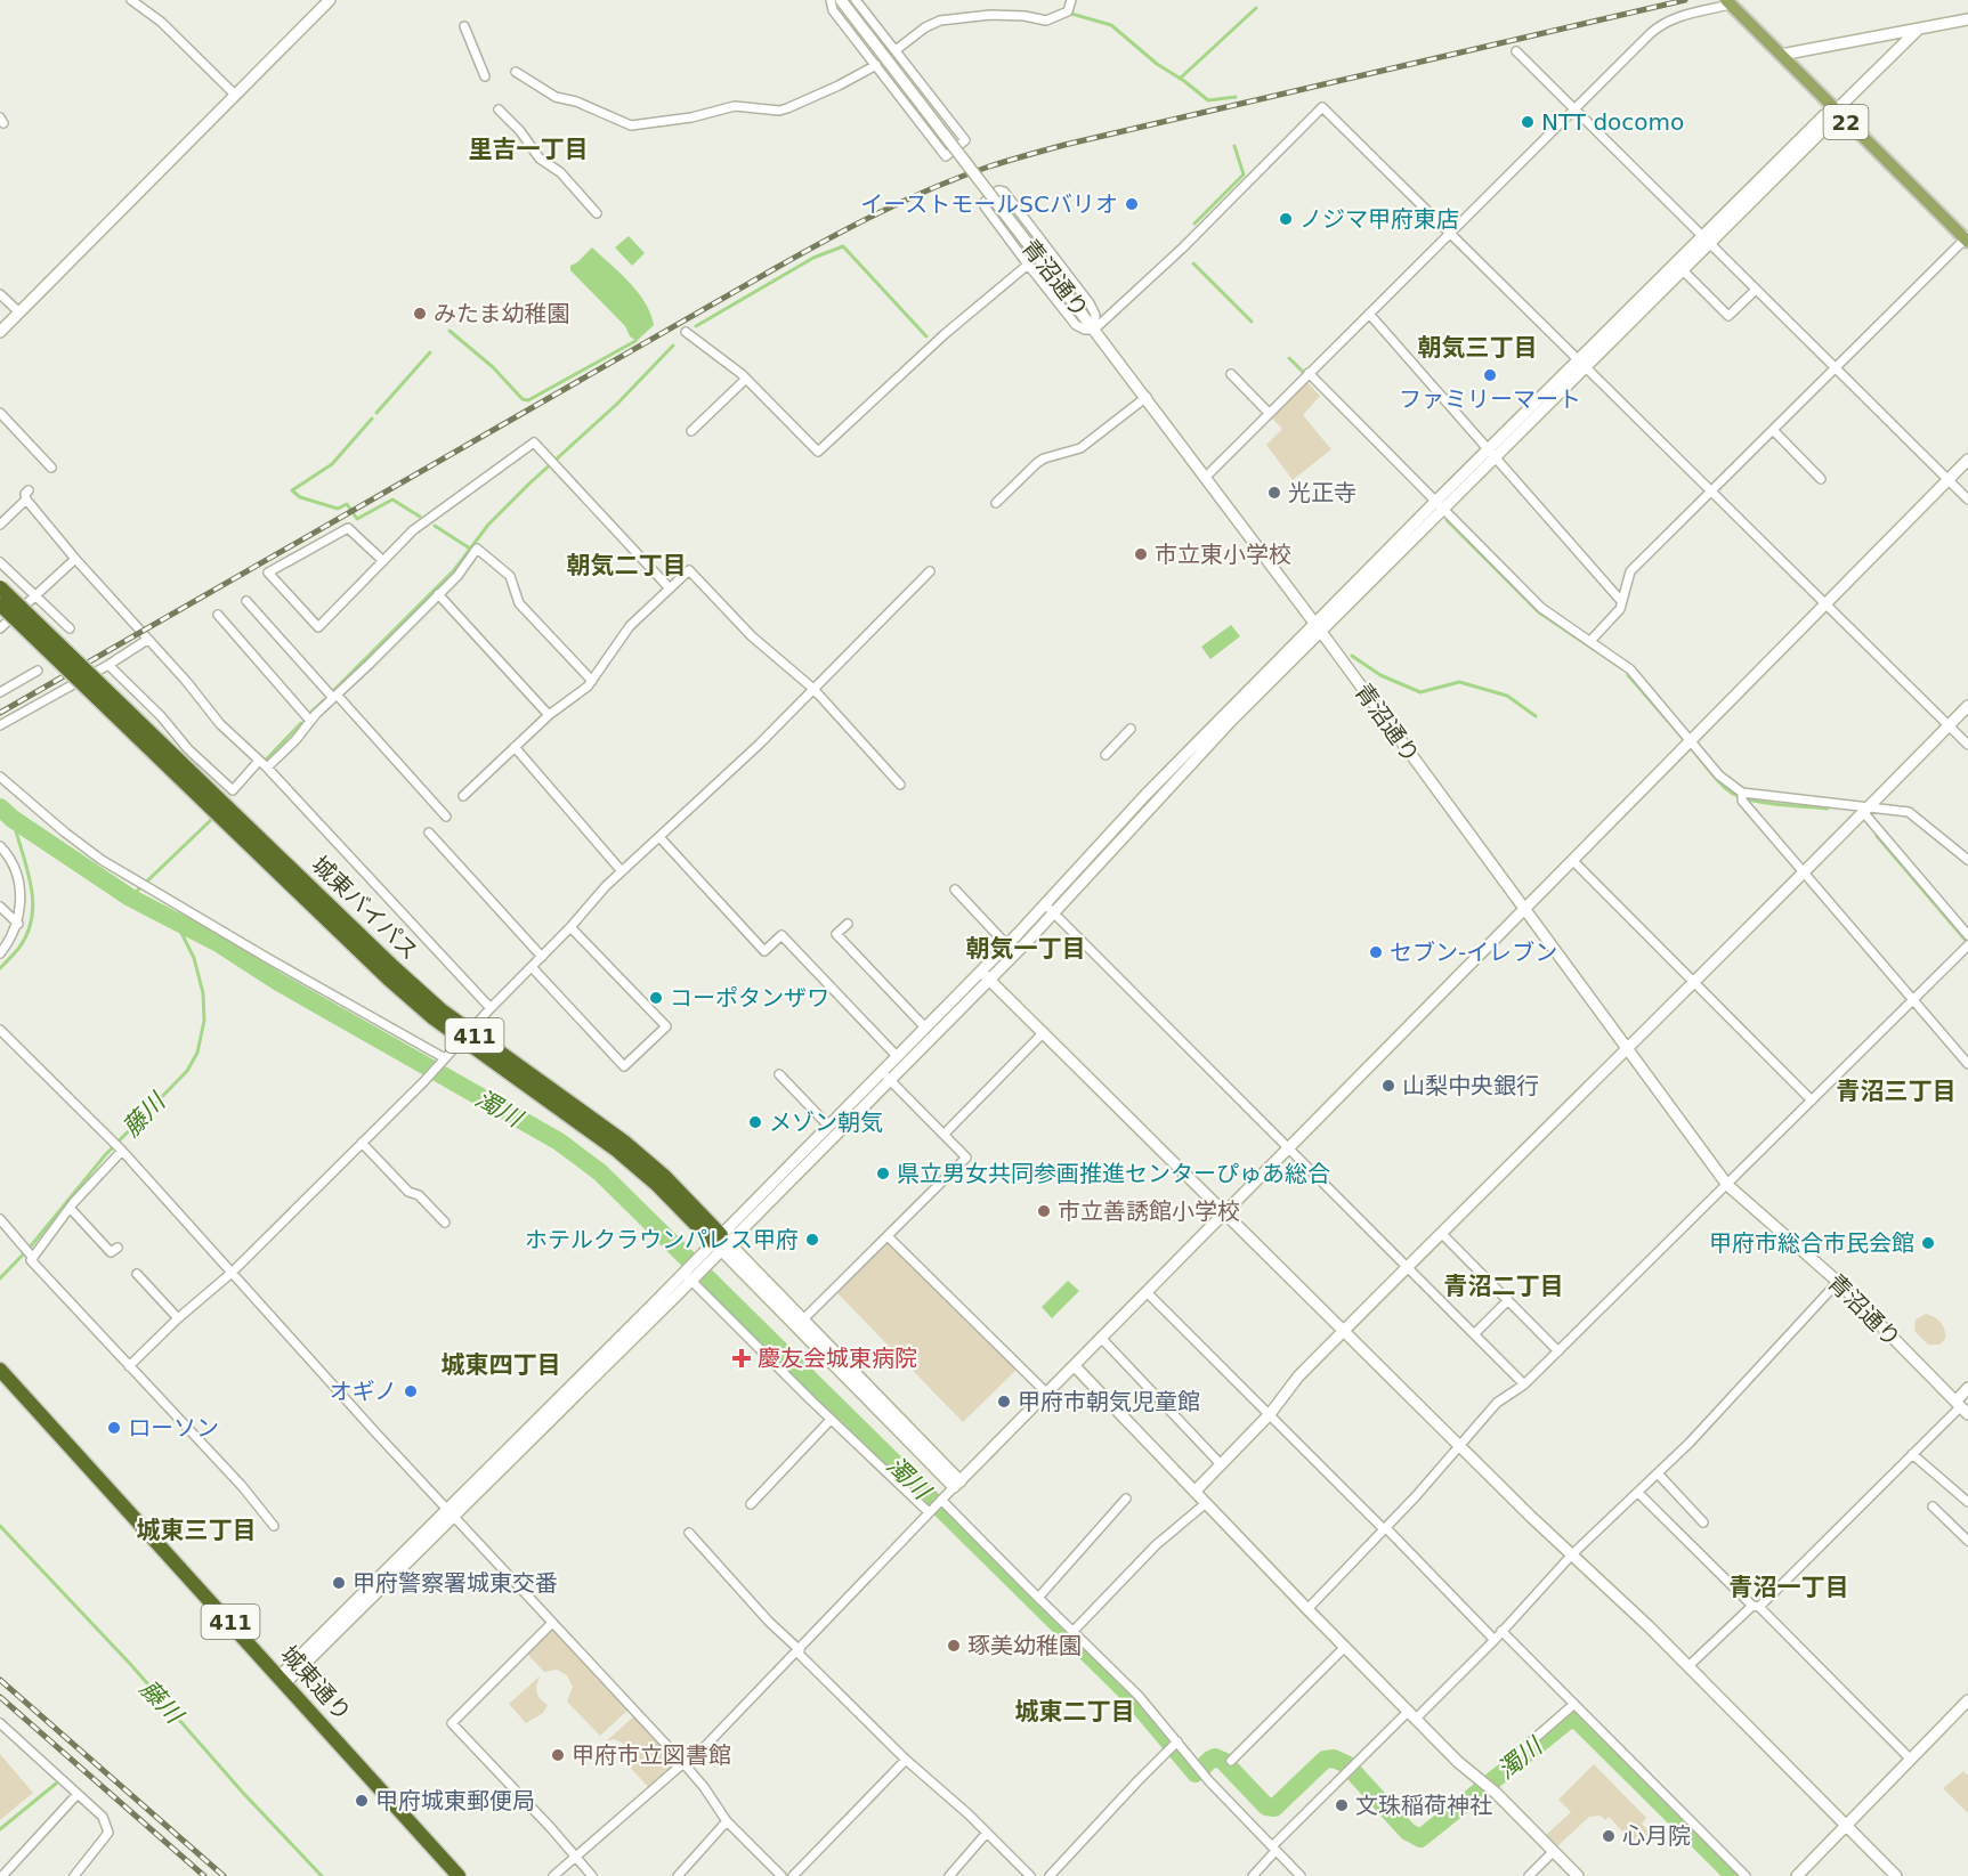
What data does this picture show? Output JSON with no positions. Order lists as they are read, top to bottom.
{
  "streets": {
    "highway": ["城東バイパス", "411", "城東通り"],
    "main road": ["22"],
    "street": ["青沼通り"]
  },
  "districts": [
    "里吉一丁目",
    "朝気三丁目",
    "朝気二丁目",
    "朝気一丁目",
    "青沼三丁目",
    "青沼二丁目",
    "城東四丁目",
    "城東三丁目",
    "青沼一丁目",
    "城東二丁目"
  ],
  "water": ["濁川", "藤川"],
  "places": {
    "other": [
      "NTT docomo",
      "イーストモールSCバリオ",
      "ノジマ甲府東店",
      "みたま幼稚園",
      "ファミリーマート",
      "光正寺",
      "市立東小学校",
      "セブン-イレブン",
      "コーポタンザワ",
      "山梨中央銀行",
      "メゾン朝気",
      "県立男女共同参画推進センターぴゅあ総合",
      "市立善誘館小学校",
      "ホテルクラウンパレス甲府",
      "甲府市総合市民会館",
      "オギノ",
      "甲府市朝気児童館",
      "ローソン",
      "甲府警察署城東交番",
      "琢美幼稚園",
      "甲府市立図書館",
      "甲府城東郵便局",
      "文珠稲荷神社",
      "心月院"
    ],
    "health": ["慶友会城東病院"]
  }
}
